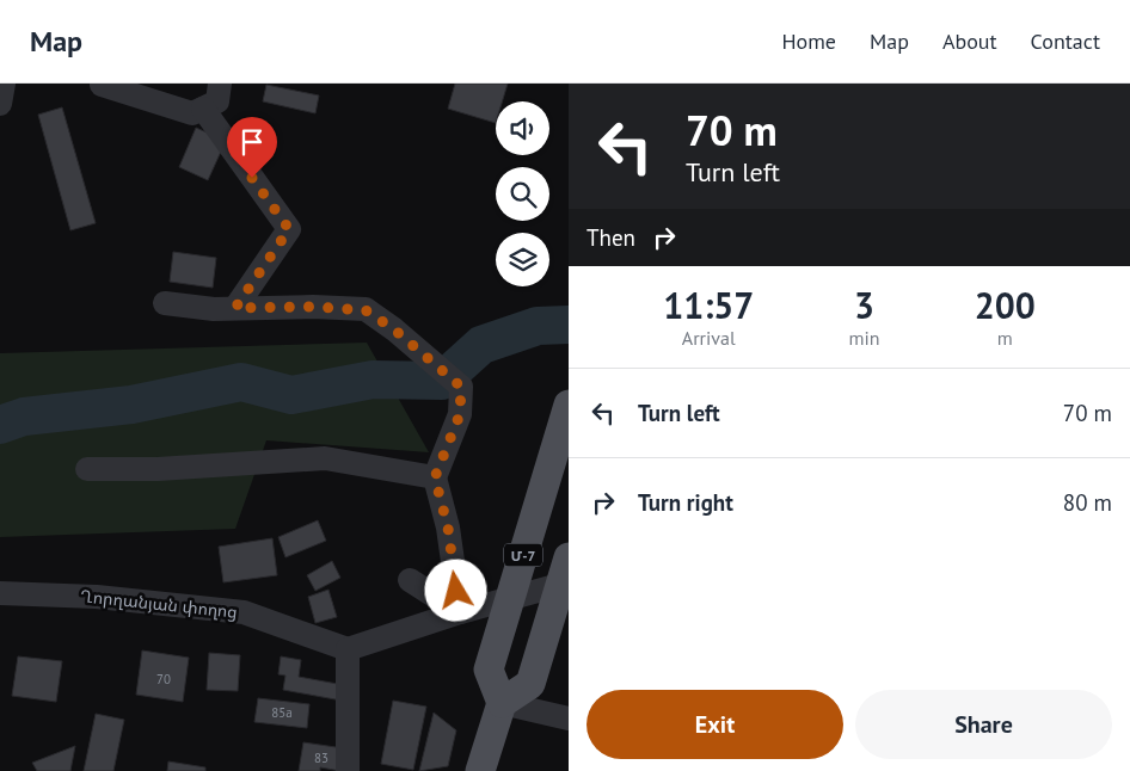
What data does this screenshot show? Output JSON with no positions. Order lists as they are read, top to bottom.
{
  "streets": {
    "main road": ["Մ-7"],
    "street": ["Ղորղանյան փողոց"]
  },
  "house_numbers": ["70", "85a", "83"],
  "page": {
    "header": "Map",
    "nav": [
      "Home",
      "Map",
      "About",
      "Contact"
    ],
    "turn": ["70 m", "Turn left"],
    "then": "Then",
    "eta": [
      "11:57",
      "Arrival",
      "3",
      "min",
      "200",
      "m"
    ],
    "list": [
      {
        "name": "Turn left",
        "value": "70 m"
      },
      {
        "name": "Turn right",
        "value": "80 m"
      }
    ],
    "buttons": ["Exit", "Share"]
  }
}
